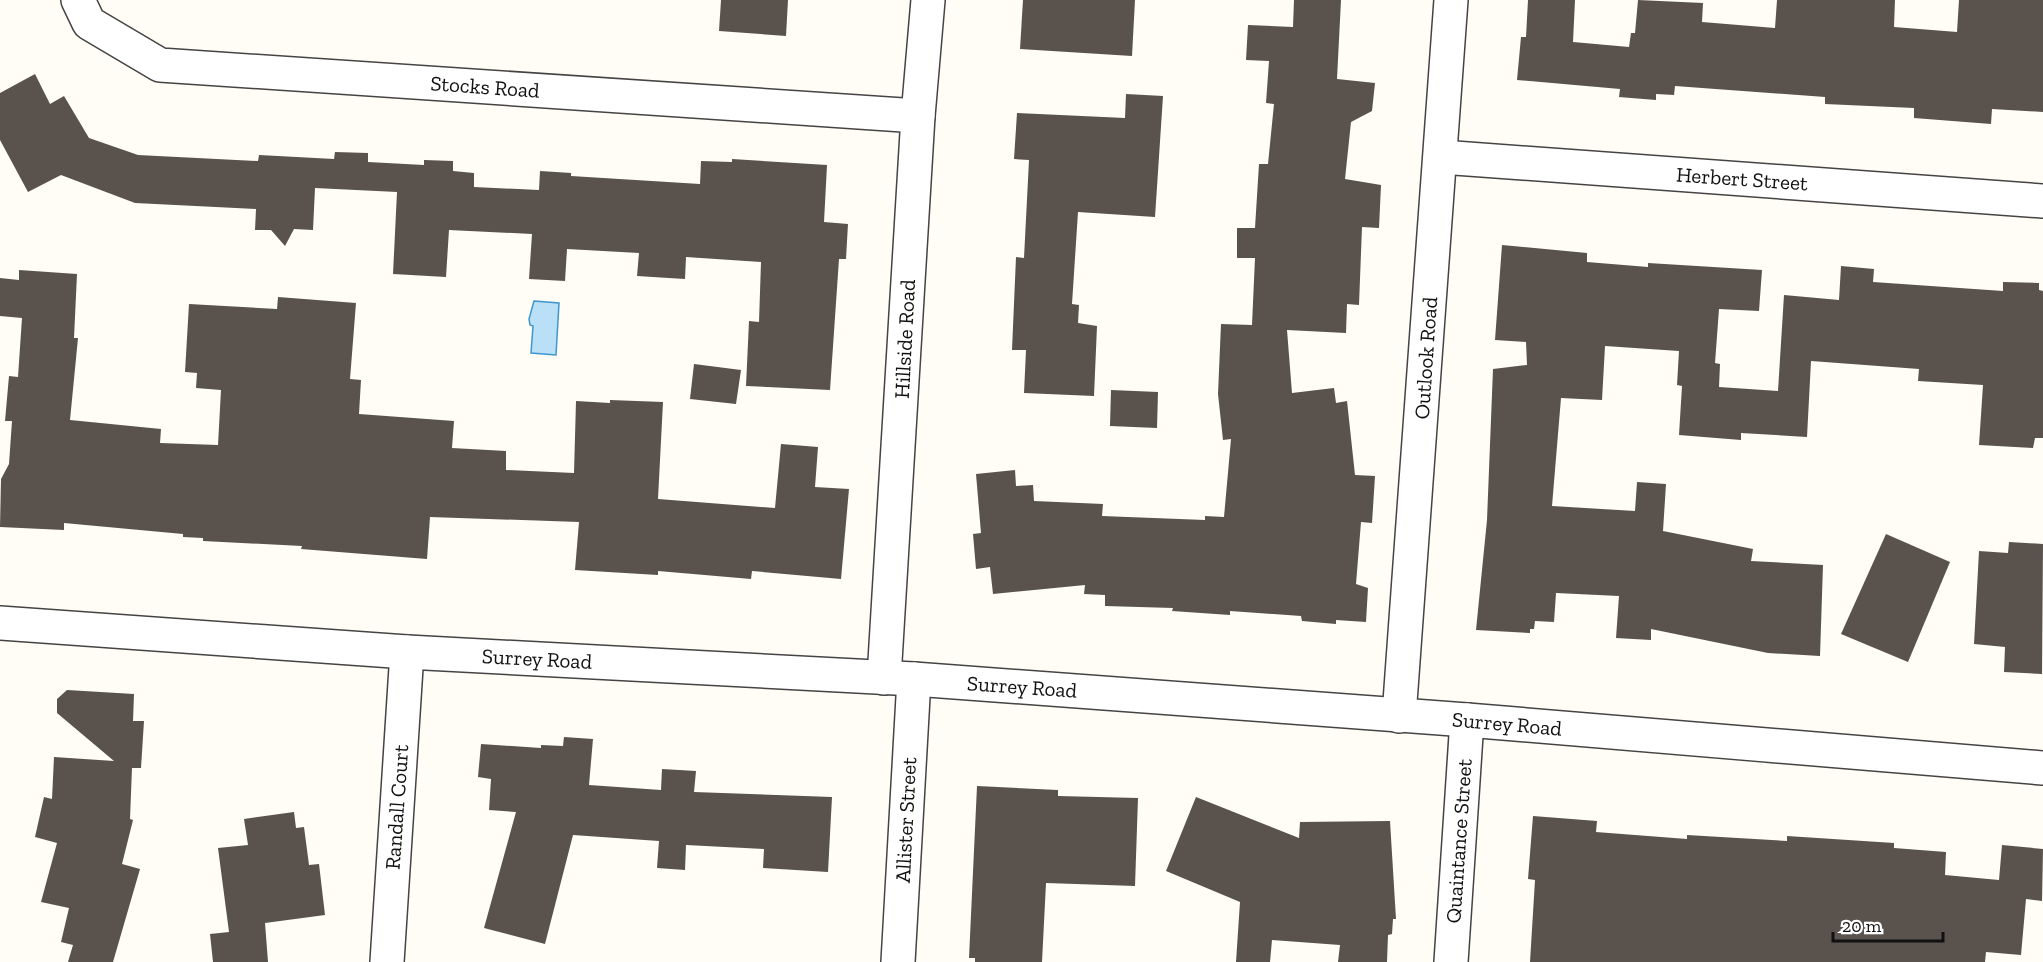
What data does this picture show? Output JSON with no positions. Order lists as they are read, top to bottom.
{
  "streets": {
    "street": [
      "Stocks Road",
      "Herbert Street",
      "Hillside Road",
      "Outlook Road",
      "Surrey Road",
      "Randall Court",
      "Allister Street",
      "Quaintance Street"
    ]
  },
  "crossings": [
    ["Stocks Road", "Hillside Road"],
    ["Herbert Street", "Outlook Road"],
    ["Hillside Road", "Surrey Road"],
    ["Hillside Road", "Allister Street"],
    ["Outlook Road", "Surrey Road"],
    ["Surrey Road", "Randall Court"],
    ["Surrey Road", "Allister Street"],
    ["Surrey Road", "Quaintance Street"]
  ],
  "scale_bar": "20 m"
}
